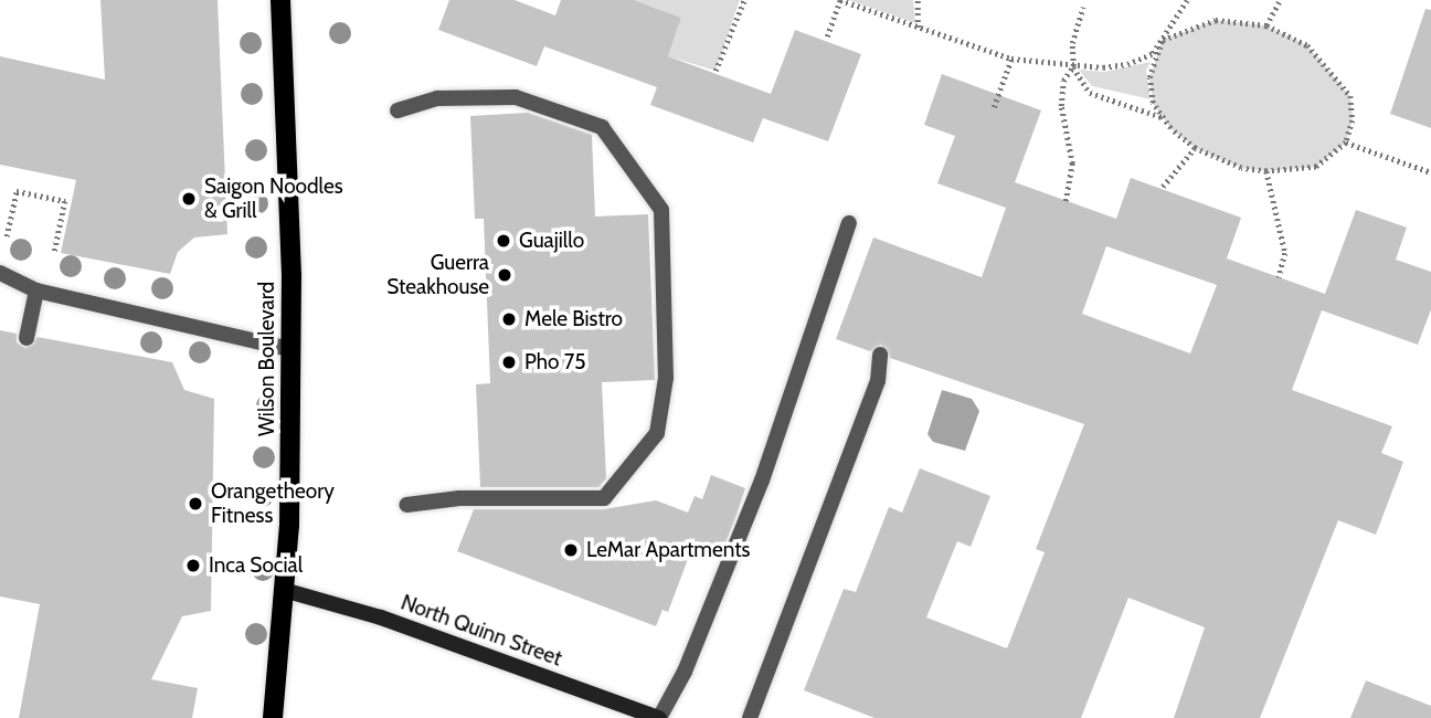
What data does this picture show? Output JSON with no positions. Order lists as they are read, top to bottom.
{
  "streets": {
    "main road": ["Wilson Boulevard"],
    "street": ["North Quinn Street"]
  },
  "crossings": [
    ["Wilson Boulevard", "North Quinn Street"]
  ],
  "places": [
    "Saigon Noodles & Grill",
    "Guajillo",
    "Guerra Steakhouse",
    "Mele Bistro",
    "Pho 75",
    "Orangetheory Fitness",
    "LeMar Apartments",
    "Inca Social"
  ]
}
